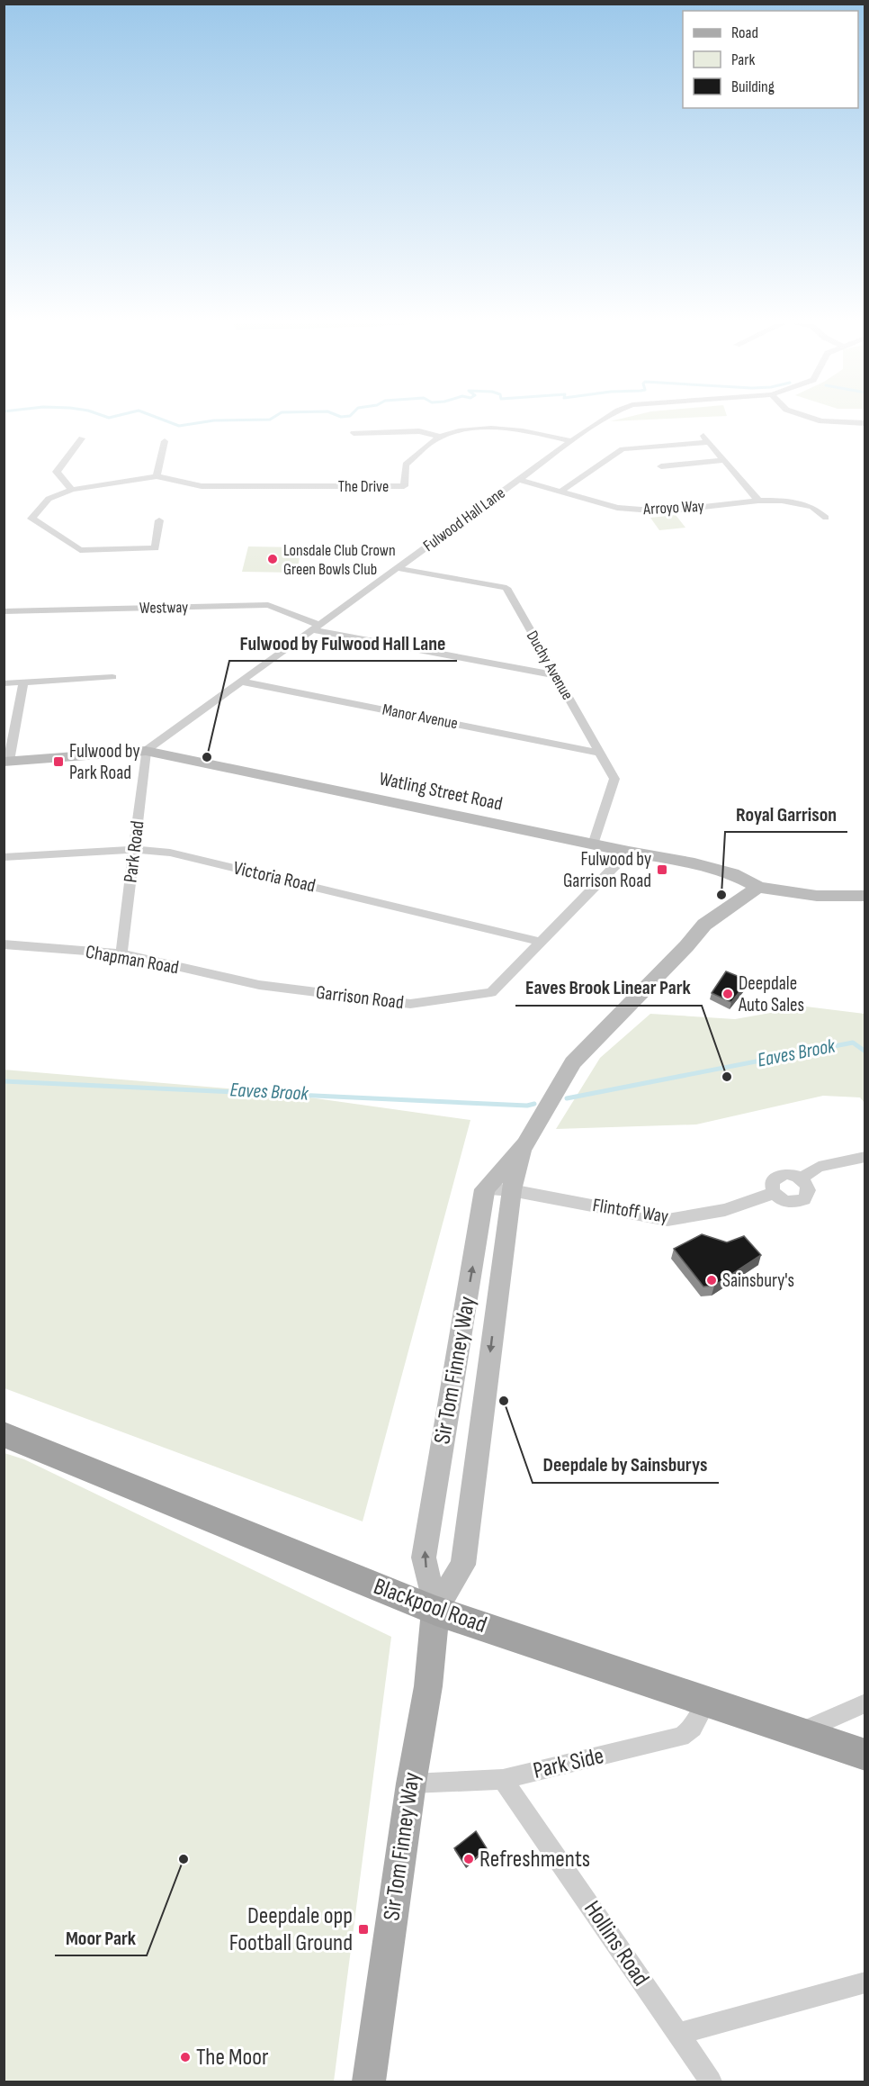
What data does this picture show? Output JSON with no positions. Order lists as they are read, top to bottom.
{
  "streets": {
    "highway": ["Blackpool Road"],
    "main road": ["Watling Street Road", "Sir Tom Finney Way"],
    "street": [
      "The Drive",
      "Arroyo Way",
      "Fulwood Hall Lane",
      "Westway",
      "Duchy Avenue",
      "Manor Avenue",
      "Park Road",
      "Victoria Road",
      "Chapman Road",
      "Garrison Road",
      "Flintoff Way",
      "Park Side",
      "Hollins Road"
    ]
  },
  "crossings": [
    ["The Drive", "Fulwood Hall Lane"],
    ["Arroyo Way", "Fulwood Hall Lane"],
    ["Fulwood Hall Lane", "Westway"],
    ["Fulwood Hall Lane", "Duchy Avenue"],
    ["Fulwood Hall Lane", "Manor Avenue"],
    ["Fulwood Hall Lane", "Watling Street Road"],
    ["Fulwood Hall Lane", "Park Road"],
    ["Westway", "Duchy Avenue"],
    ["Duchy Avenue", "Manor Avenue"],
    ["Duchy Avenue", "Watling Street Road"],
    ["Watling Street Road", "Park Road"],
    ["Watling Street Road", "Garrison Road"],
    ["Watling Street Road", "Sir Tom Finney Way"],
    ["Park Road", "Victoria Road"],
    ["Park Road", "Chapman Road"],
    ["Victoria Road", "Garrison Road"],
    ["Chapman Road", "Garrison Road"],
    ["Flintoff Way", "Sir Tom Finney Way"],
    ["Sir Tom Finney Way", "Blackpool Road"],
    ["Sir Tom Finney Way", "Park Side"],
    ["Blackpool Road", "Park Side"],
    ["Park Side", "Hollins Road"]
  ],
  "water": ["Eaves Brook"],
  "places": {
    "other": [
      "Lonsdale Club Crown Green Bowls Club",
      "Fulwood by Fulwood Hall Lane",
      "Royal Garrison",
      "Deepdale Auto Sales",
      "Eaves Brook Linear Park",
      "Sainsbury's",
      "Deepdale by Sainsburys",
      "Moor Park",
      "Refreshments",
      "The Moor"
    ],
    "transit": ["Fulwood by Park Road", "Fulwood by Garrison Road", "Deepdale opp Football Ground"]
  },
  "legend": ["Road", "Park", "Building"]
}
